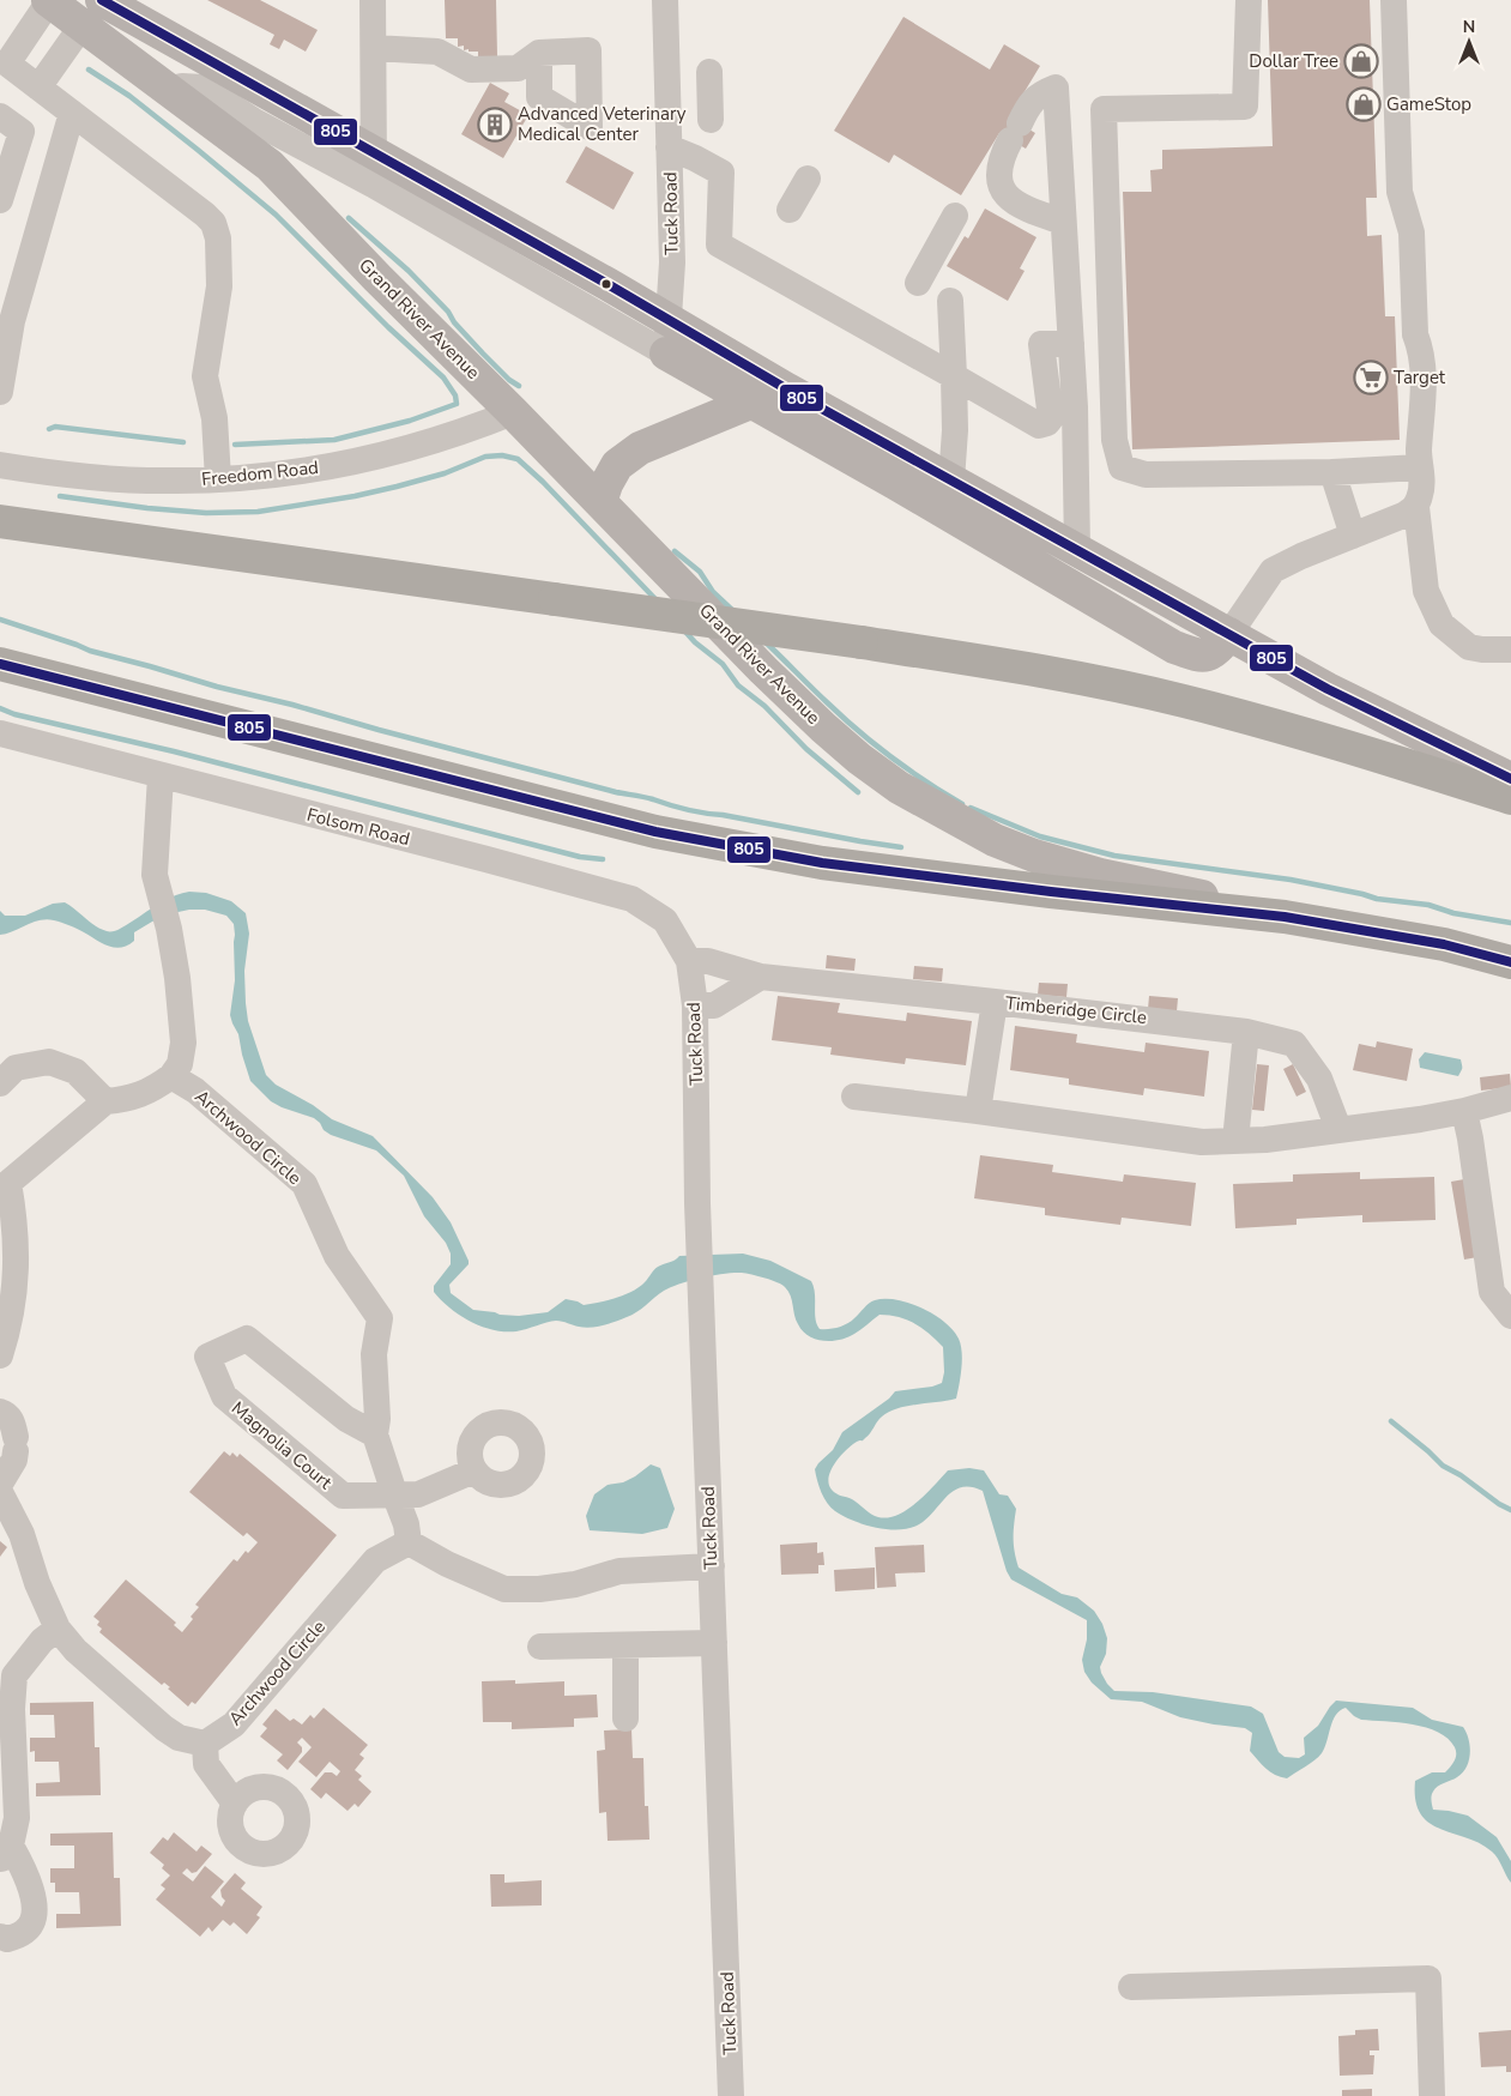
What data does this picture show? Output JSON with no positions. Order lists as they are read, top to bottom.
{
  "streets": {
    "highway": ["Grand River Avenue"],
    "street": [
      "Tuck Road",
      "Freedom Road",
      "Folsom Road",
      "Timberidge Circle",
      "Archwood Circle",
      "Magnolia Court"
    ]
  },
  "crossings": [
    ["Tuck Road", "Folsom Road"],
    ["Tuck Road", "Timberidge Circle"],
    ["Grand River Avenue", "Freedom Road"],
    ["Folsom Road", "Timberidge Circle"],
    ["Archwood Circle", "Magnolia Court"]
  ],
  "places": {
    "shop": ["Dollar Tree", "GameStop"],
    "building": ["Advanced Veterinary Medical Center"],
    "supermarket": ["Target"]
  },
  "lines": ["transit line 805"],
  "north": "top"
}
